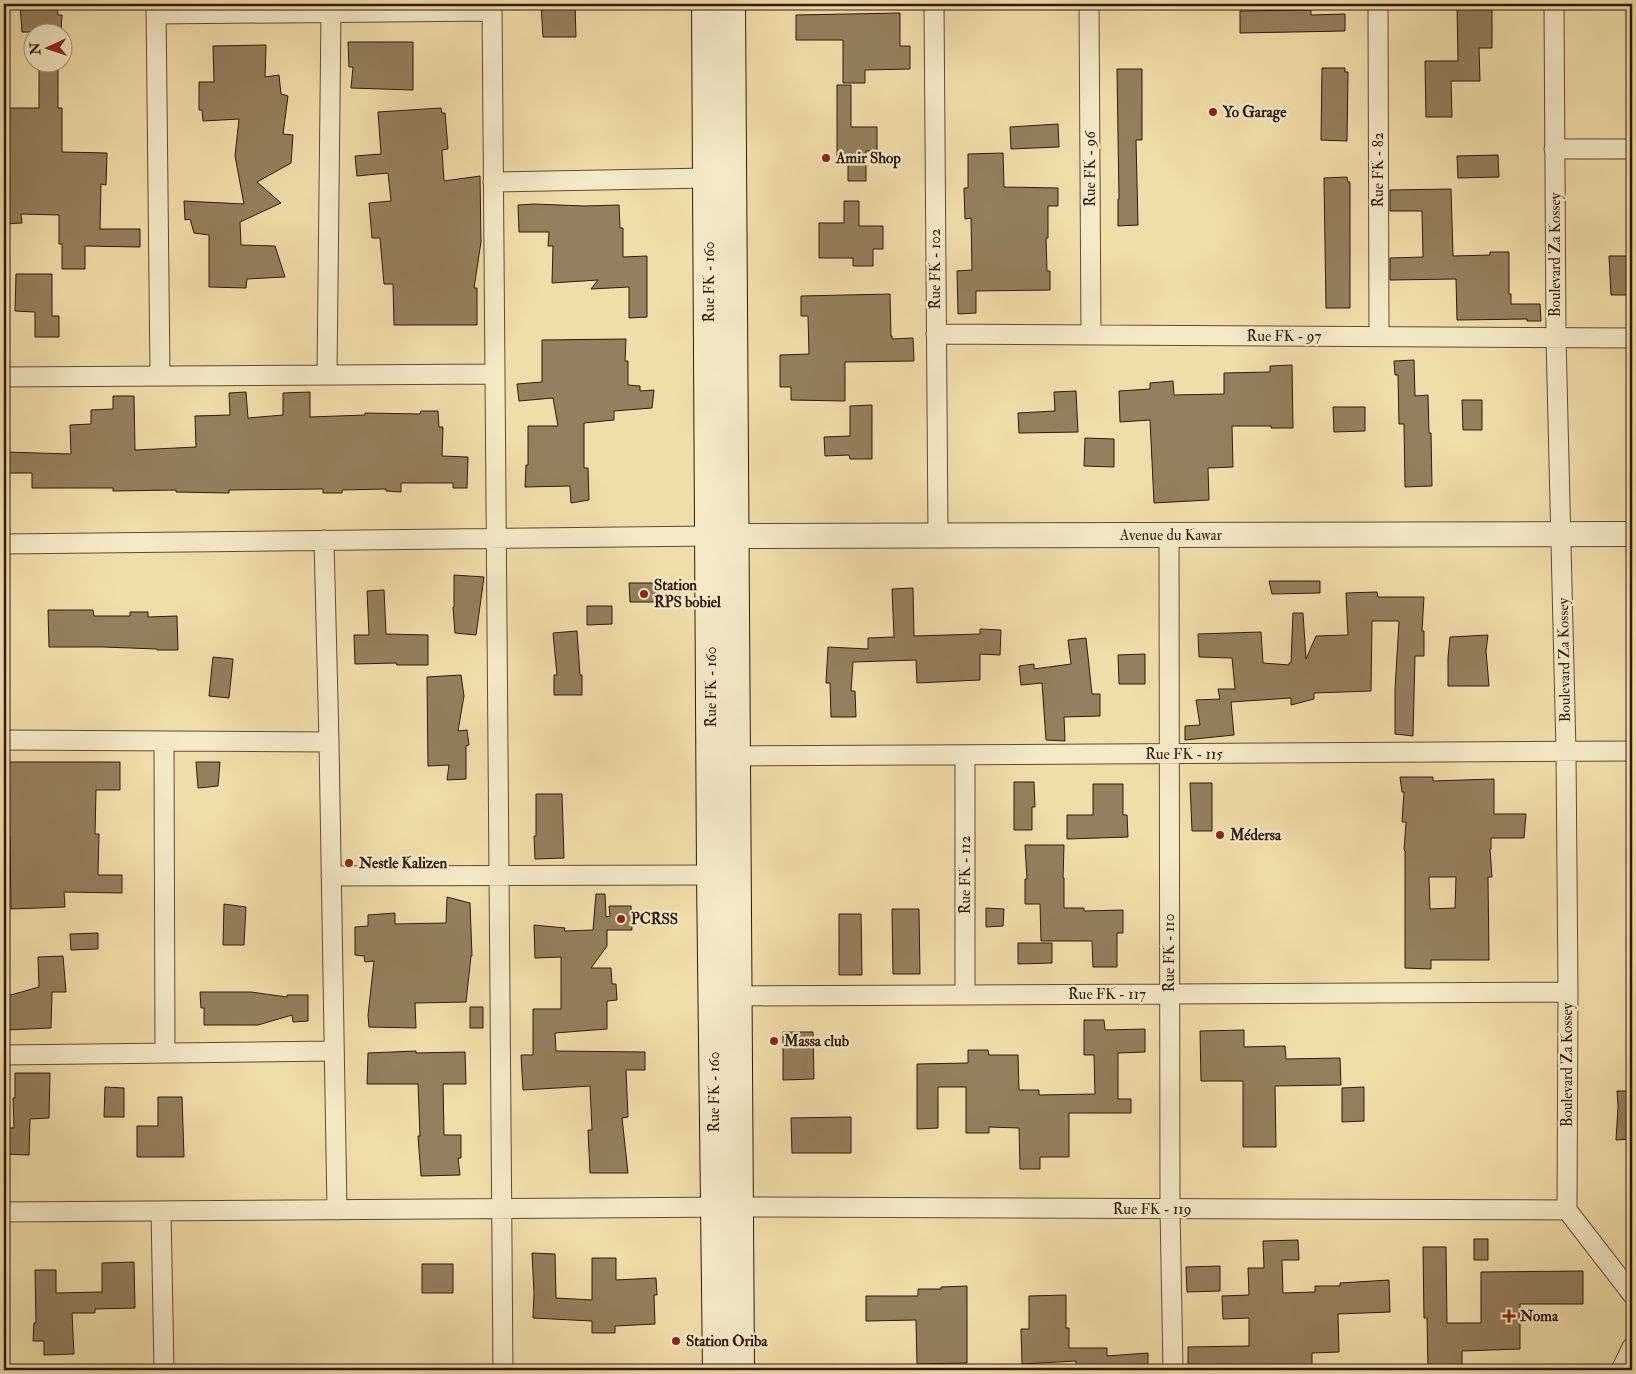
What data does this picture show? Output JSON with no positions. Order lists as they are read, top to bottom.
{
  "streets": {
    "main road": ["Rue FK - 160"],
    "street": [
      "Rue FK - 96",
      "Rue FK - 82",
      "Boulevard Za Kossey",
      "Rue FK - 102",
      "Rue FK - 97",
      "Avenue du Kawar",
      "Rue FK - 115",
      "Rue FK - 112",
      "Rue FK - 110",
      "Rue FK - 117",
      "Rue FK - 119"
    ]
  },
  "crossings": [
    ["Rue FK - 96", "Rue FK - 97"],
    ["Rue FK - 82", "Rue FK - 97"],
    ["Boulevard Za Kossey", "Rue FK - 97"],
    ["Boulevard Za Kossey", "Avenue du Kawar"],
    ["Boulevard Za Kossey", "Rue FK - 115"],
    ["Boulevard Za Kossey", "Rue FK - 117"],
    ["Boulevard Za Kossey", "Rue FK - 119"],
    ["Rue FK - 102", "Rue FK - 97"],
    ["Rue FK - 102", "Avenue du Kawar"],
    ["Rue FK - 160", "Avenue du Kawar"],
    ["Rue FK - 160", "Rue FK - 115"],
    ["Rue FK - 160", "Rue FK - 117"],
    ["Rue FK - 160", "Rue FK - 119"],
    ["Avenue du Kawar", "Rue FK - 110"],
    ["Rue FK - 115", "Rue FK - 112"],
    ["Rue FK - 115", "Rue FK - 110"],
    ["Rue FK - 112", "Rue FK - 117"],
    ["Rue FK - 110", "Rue FK - 117"],
    ["Rue FK - 110", "Rue FK - 119"]
  ],
  "places": {
    "other": [
      "Yo Garage",
      "Amir Shop",
      "Station RPS bobiel",
      "Médersa",
      "Nestle Kalizen",
      "PCRSS",
      "Massa club",
      "Station Oriba"
    ],
    "health": ["Noma"]
  },
  "north": "left"
}
